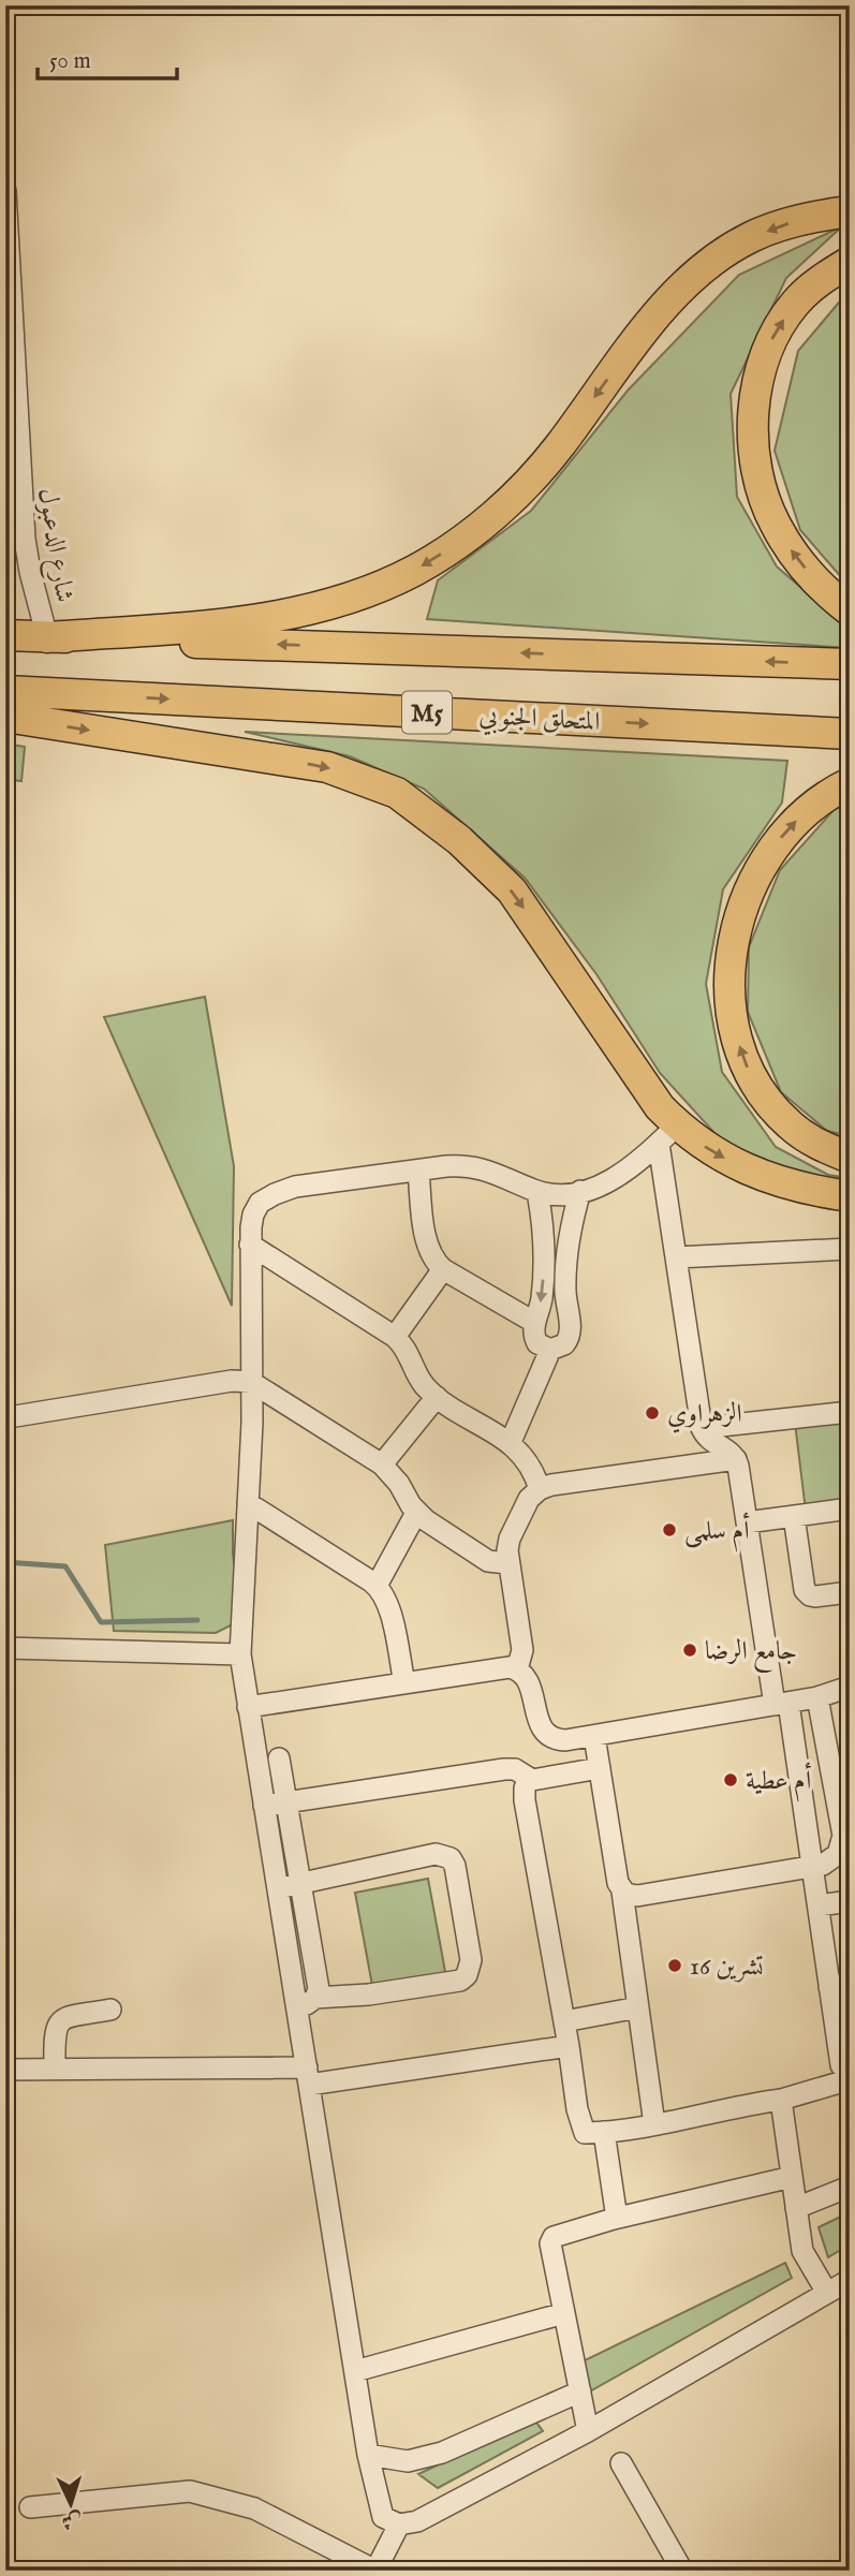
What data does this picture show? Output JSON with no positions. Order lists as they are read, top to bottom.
{
  "streets": {
    "highway": ["M5", "المتحلق الجنوبي"],
    "street": ["شارع الدعبول"]
  },
  "places": [
    "الزهراوي",
    "أم سلمى",
    "جامع الرضا",
    "أم عطية",
    "16 تشرين"
  ],
  "scale_bar": "50 m",
  "north": "bottom"
}
